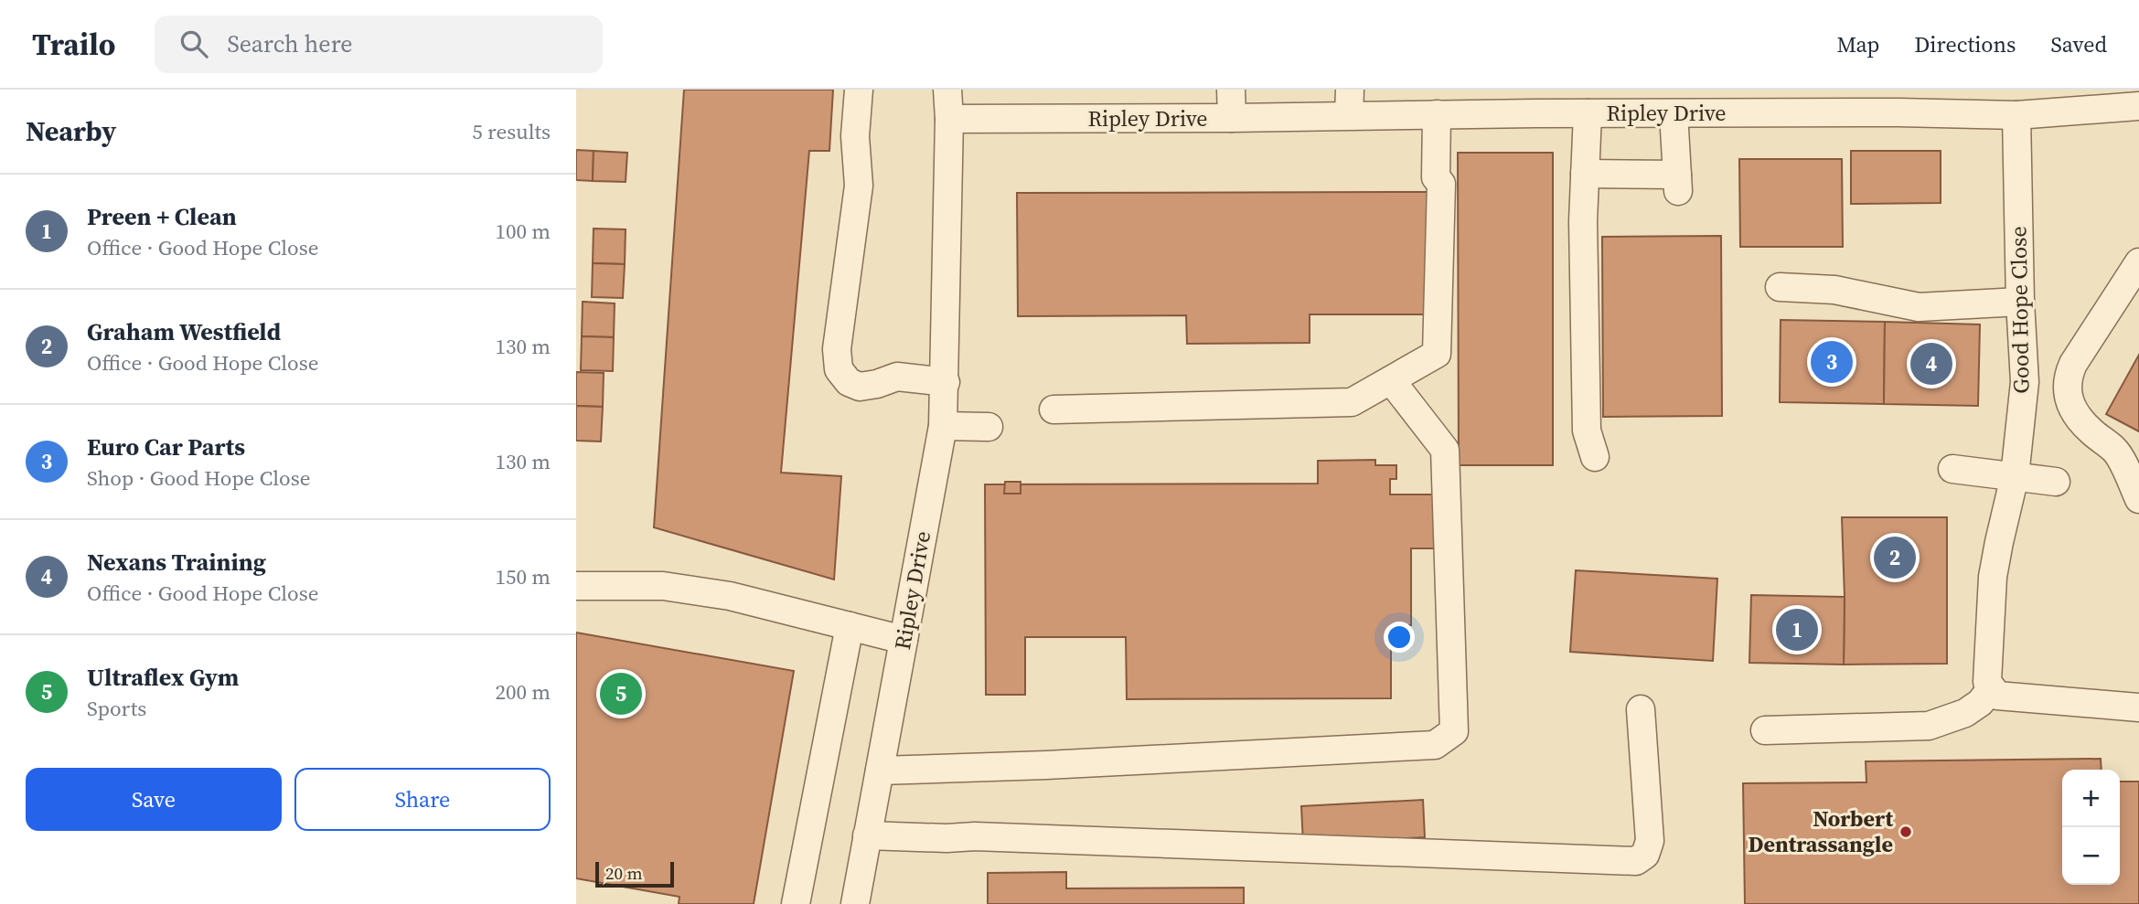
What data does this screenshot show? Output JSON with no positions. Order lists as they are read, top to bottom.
{
  "streets": {
    "street": ["Ripley Drive", "Good Hope Close"]
  },
  "crossings": [
    ["Ripley Drive", "Good Hope Close"]
  ],
  "places": ["Norbert Dentrassangle"],
  "scale_bar": "20 m",
  "page": {
    "header": "Trailo",
    "search": "Search here",
    "nav": ["Map", "Directions", "Saved"],
    "heading": ["Nearby", "5 results"],
    "list": [
      {
        "mark": "1",
        "name": "Preen + Clean",
        "note": "Office · Good Hope Close",
        "value": "100 m"
      },
      {
        "mark": "2",
        "name": "Graham Westfield",
        "note": "Office · Good Hope Close",
        "value": "130 m"
      },
      {
        "mark": "3",
        "name": "Euro Car Parts",
        "note": "Shop · Good Hope Close",
        "value": "130 m"
      },
      {
        "mark": "4",
        "name": "Nexans Training",
        "note": "Office · Good Hope Close",
        "value": "150 m"
      },
      {
        "mark": "5",
        "name": "Ultraflex Gym",
        "note": "Sports",
        "value": "200 m"
      }
    ],
    "pins": [
      "3",
      "4",
      "2",
      "1",
      "5"
    ],
    "buttons": ["Save", "Share"],
    "map_buttons": ["+", "−"],
    "scale": "20 m"
  }
}
